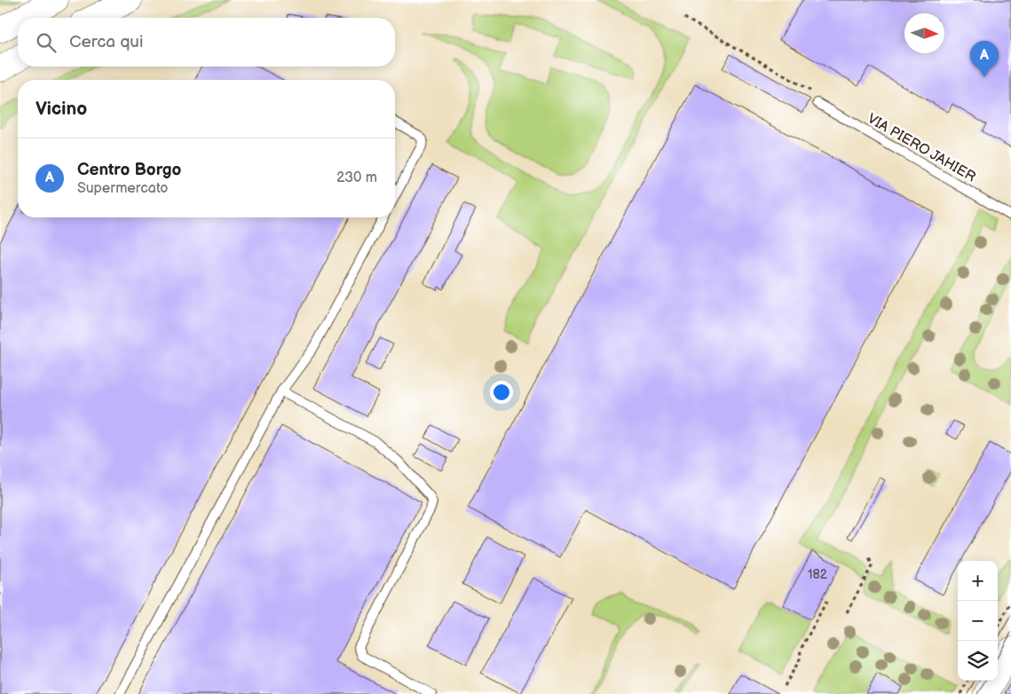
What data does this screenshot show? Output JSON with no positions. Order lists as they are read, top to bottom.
{
  "streets": {
    "lane": ["VIA PIERO JAHIER"]
  },
  "house_numbers": ["182"],
  "north": "right",
  "page": {
    "search": "Cerca qui",
    "pins": "A",
    "heading": "Vicino",
    "list": [
      {
        "mark": "A",
        "name": "Centro Borgo",
        "note": "Supermercato",
        "value": "230 m"
      }
    ],
    "map_buttons": ["+", "−"]
  }
}
